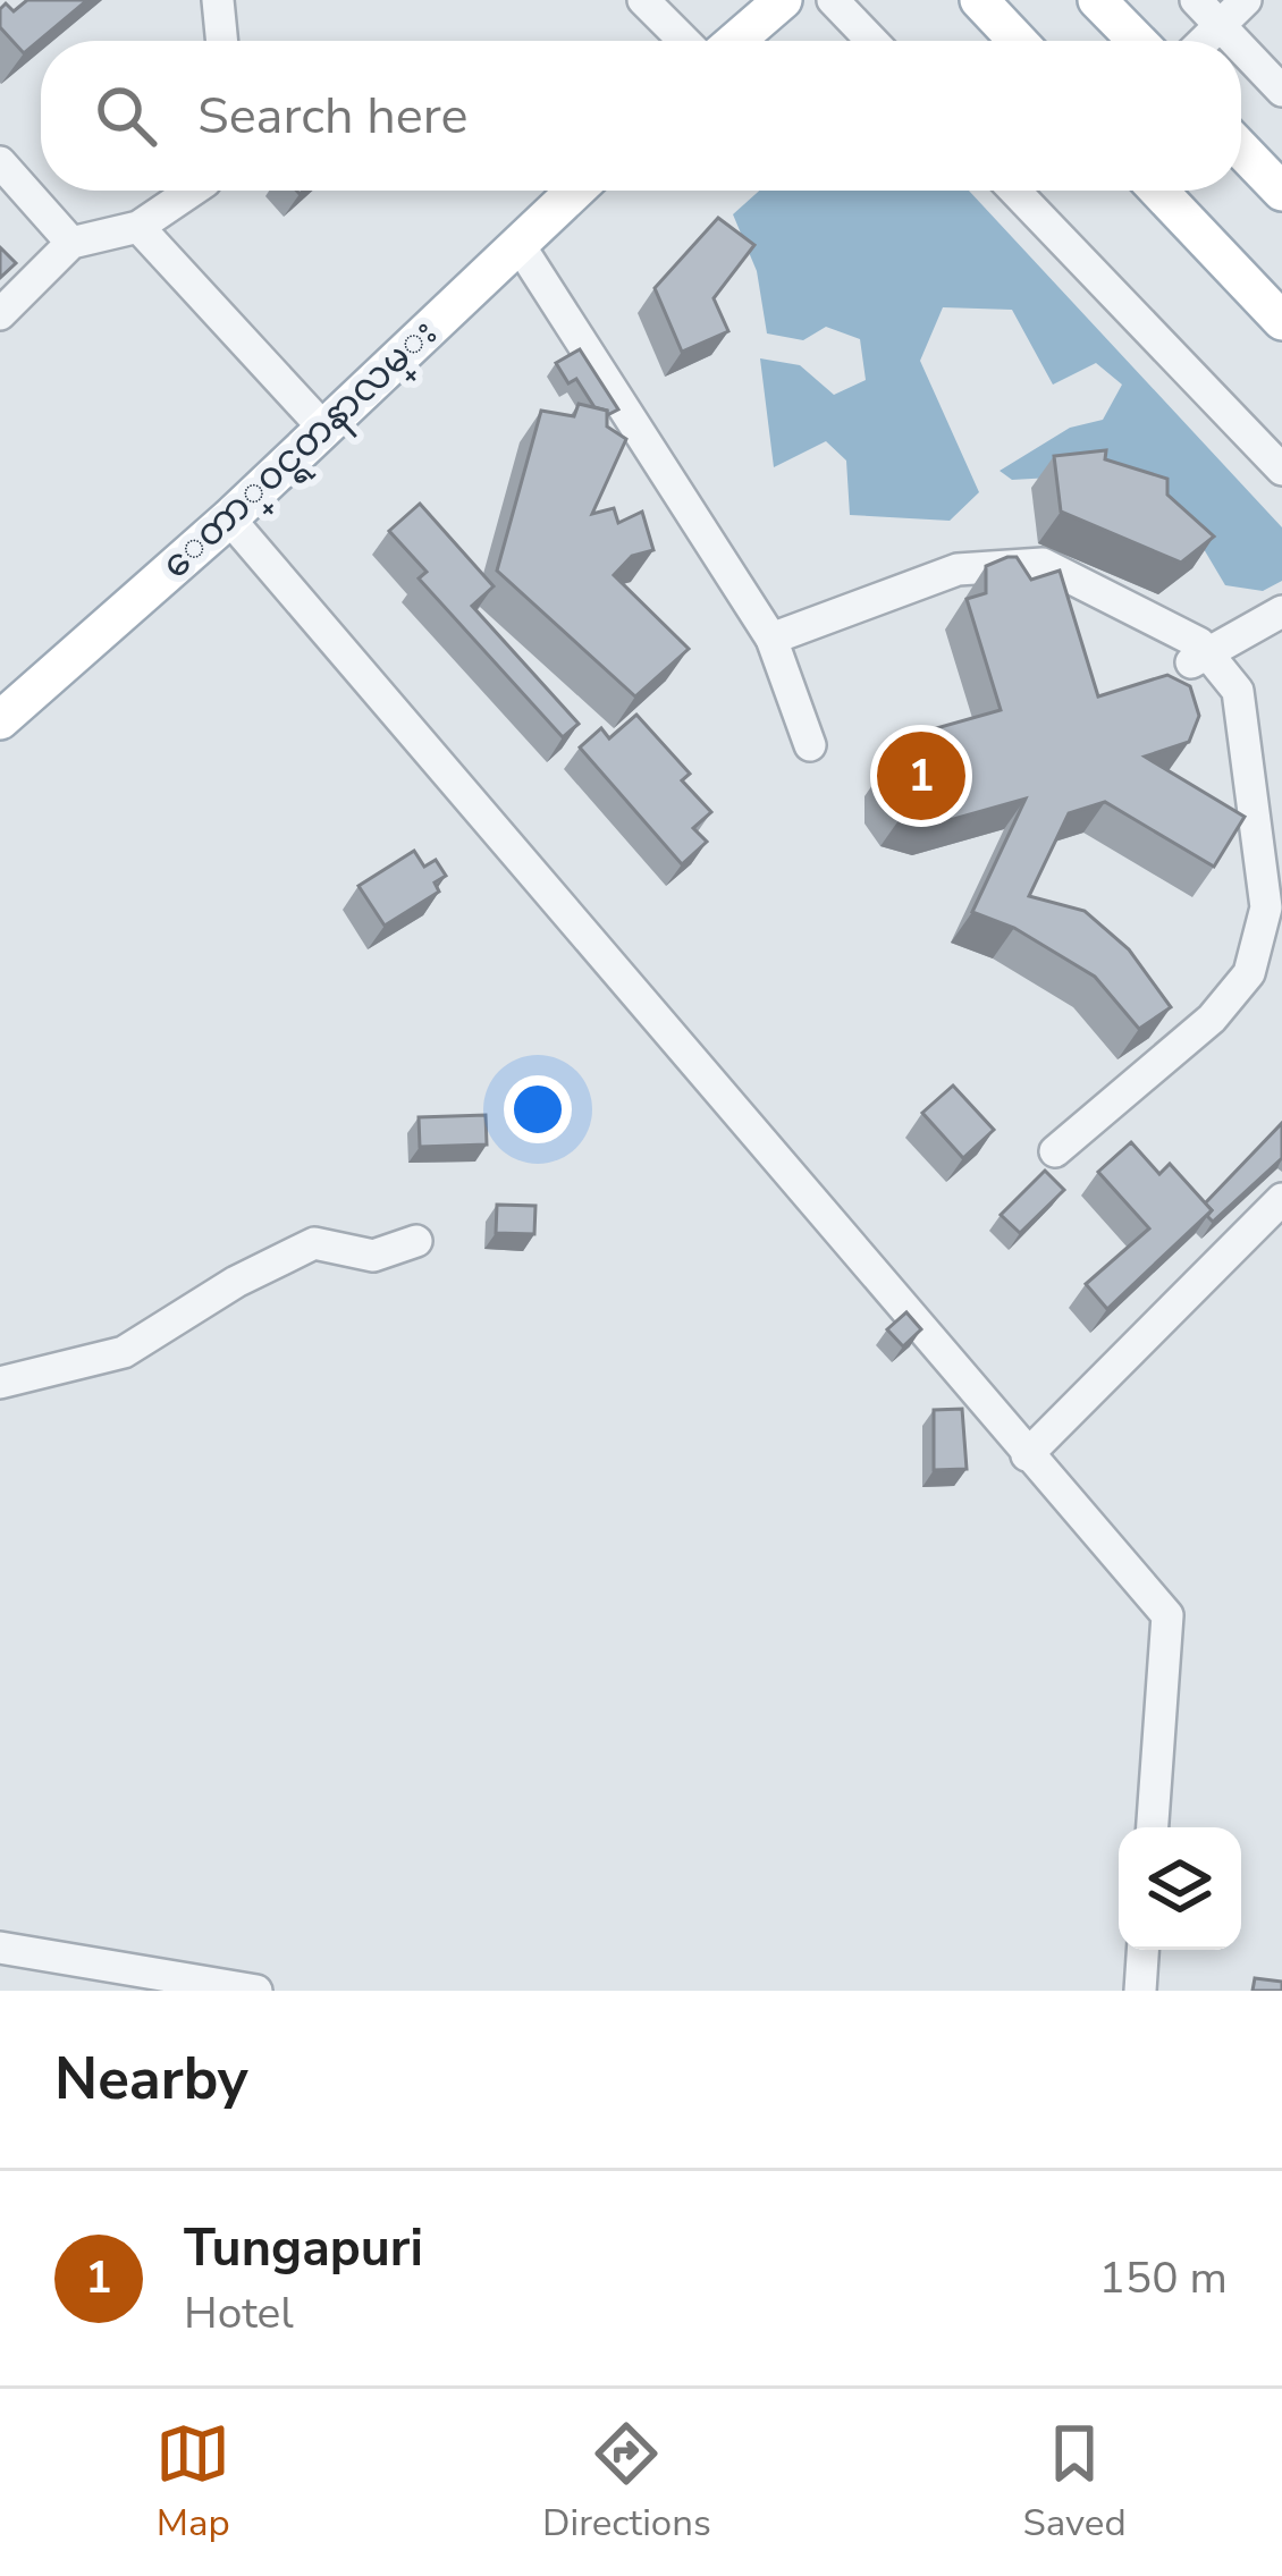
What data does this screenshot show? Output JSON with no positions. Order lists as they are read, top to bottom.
{
  "streets": {
    "main road": ["ေတာ္၀င္ရတနာလမ္း"]
  },
  "page": {
    "search": "Search here",
    "pins": "1",
    "heading": "Nearby",
    "list": [
      {
        "mark": "1",
        "name": "Tungapuri",
        "note": "Hotel",
        "value": "150 m"
      }
    ],
    "nav": ["Map", "Directions", "Saved"]
  }
}
